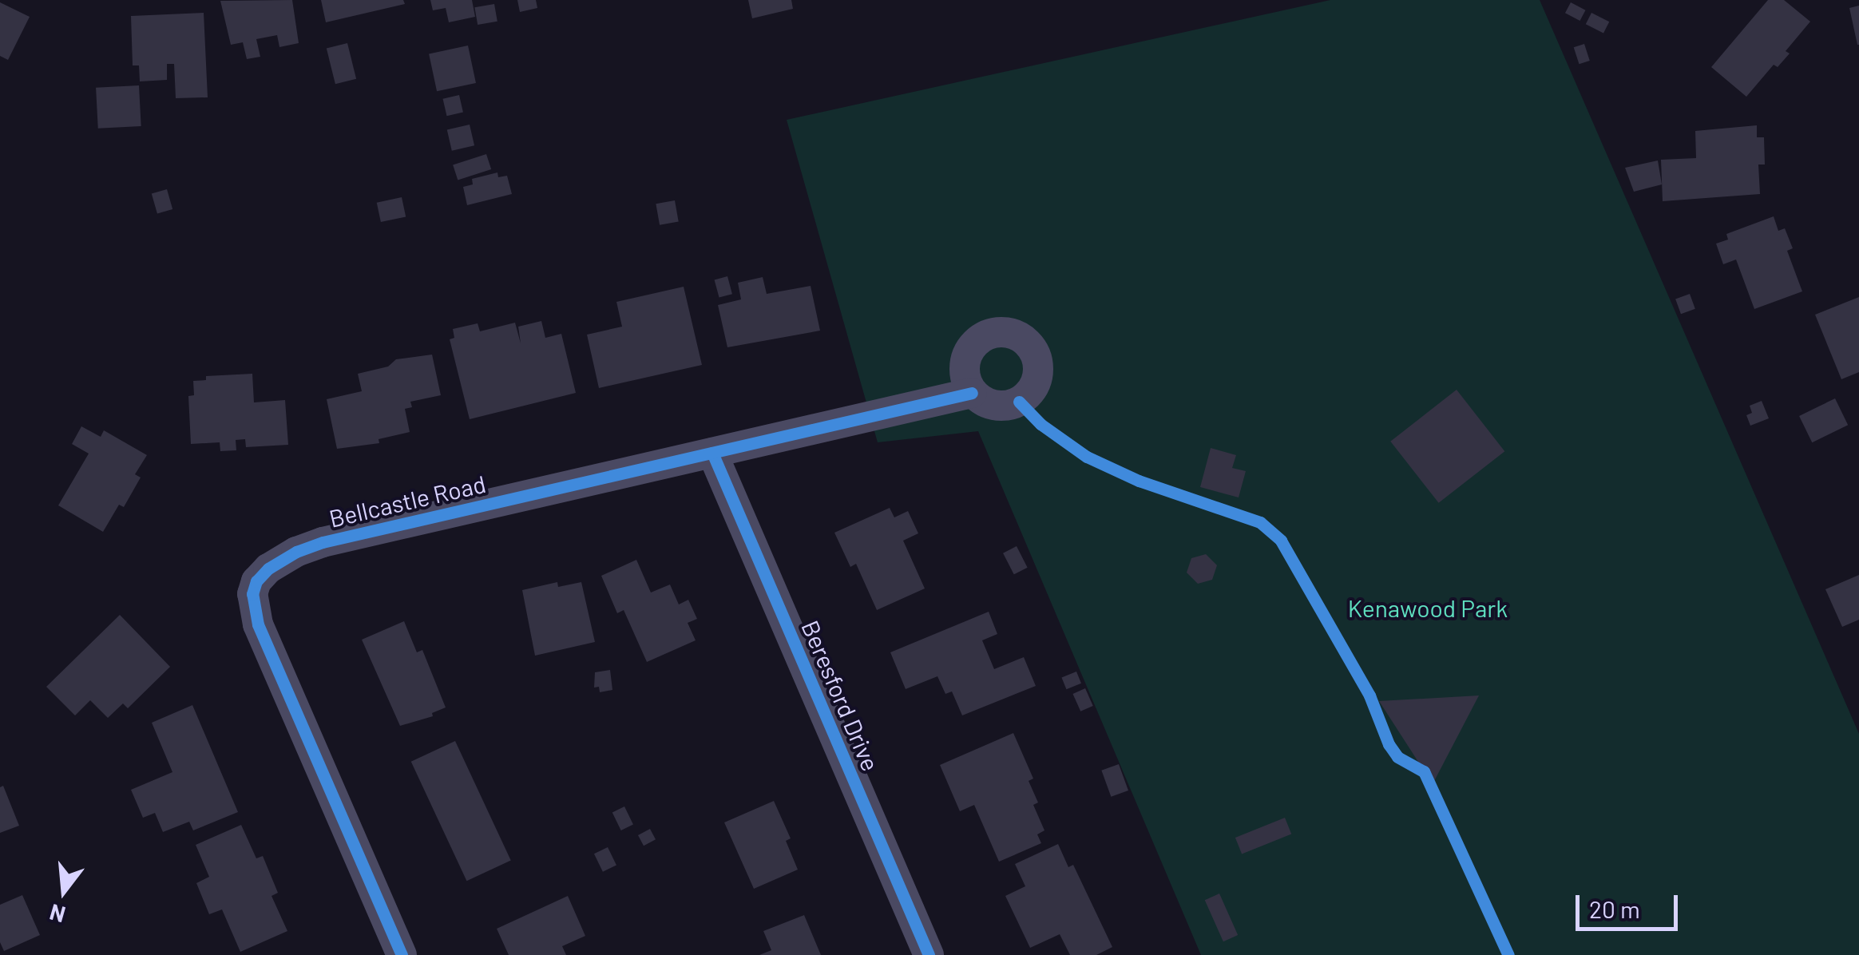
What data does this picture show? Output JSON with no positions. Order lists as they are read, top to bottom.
{
  "streets": {
    "street": ["Bellcastle Road", "Beresford Drive"]
  },
  "crossings": [
    ["Bellcastle Road", "Beresford Drive"]
  ],
  "parks": ["Kenawood Park"],
  "scale_bar": "20 m",
  "north": "bottom"
}
